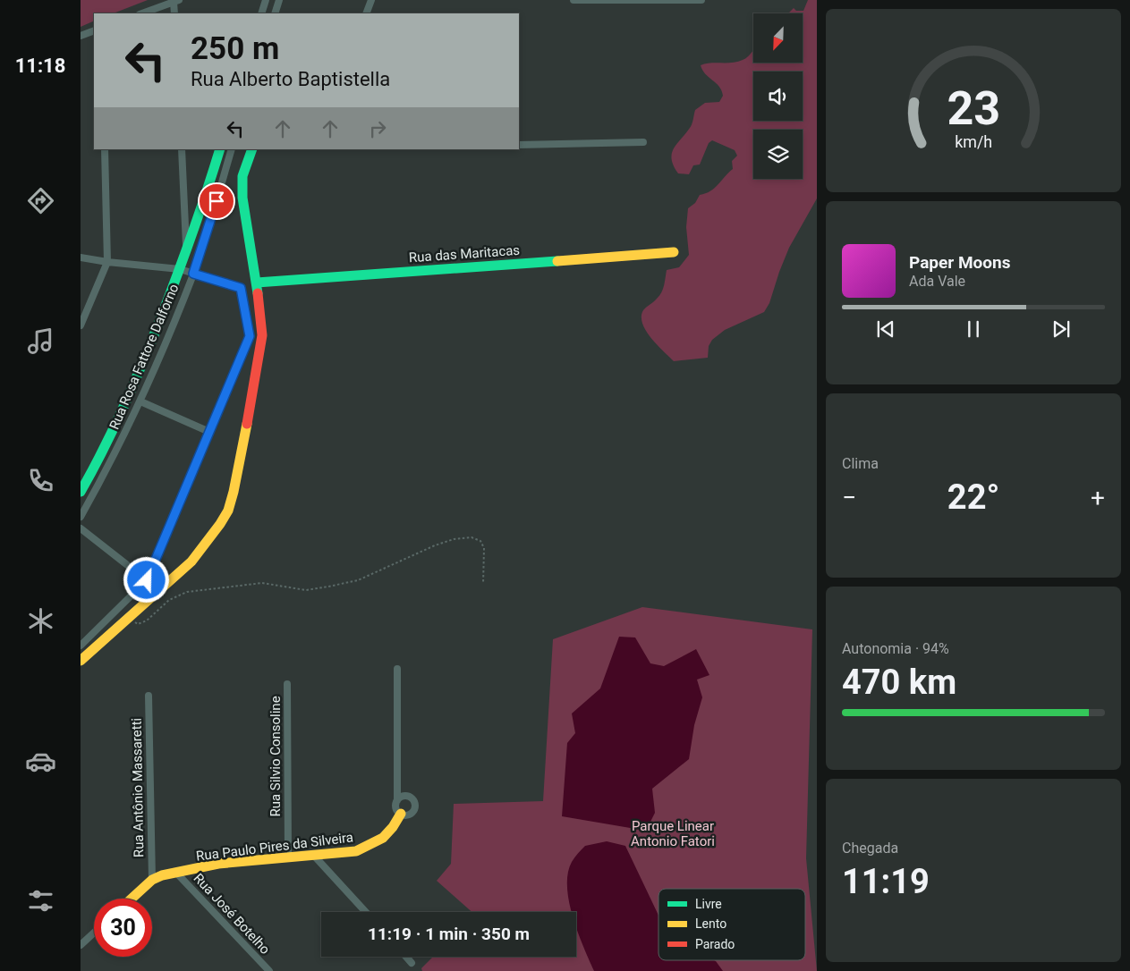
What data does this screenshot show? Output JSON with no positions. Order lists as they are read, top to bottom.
{
  "streets": {
    "street": [
      "Rua das Maritacas",
      "Rua Rosa Fattore Dalforno",
      "Rua Silvio Consoline",
      "Rua Antônio Massaretti",
      "Rua Paulo Pires da Silveira",
      "Rua José Botelho"
    ]
  },
  "crossings": [
    ["Rua Silvio Consoline", "Rua Paulo Pires da Silveira"],
    ["Rua Antônio Massaretti", "Rua Paulo Pires da Silveira"],
    ["Rua Paulo Pires da Silveira", "Rua José Botelho"]
  ],
  "parks": ["Parque Linear Antonio Fatori"],
  "legend": ["Livre", "Lento", "Parado"],
  "north": "bottom left",
  "page": {
    "tabs": "11:18",
    "turn": ["250 m", "Rua Alberto Baptistella"],
    "song": ["Paper Moons", "Ada Vale"],
    "tile": [
      "Clima",
      ["Autonomia · 94%", "470 km"],
      ["Chegada", "11:19"]
    ],
    "heat": ["−", "22°", "+"],
    "limit": "30",
    "trip": "11:19 · 1 min · 350 m",
    "gauge": ["23", "km/h"]
  }
}
